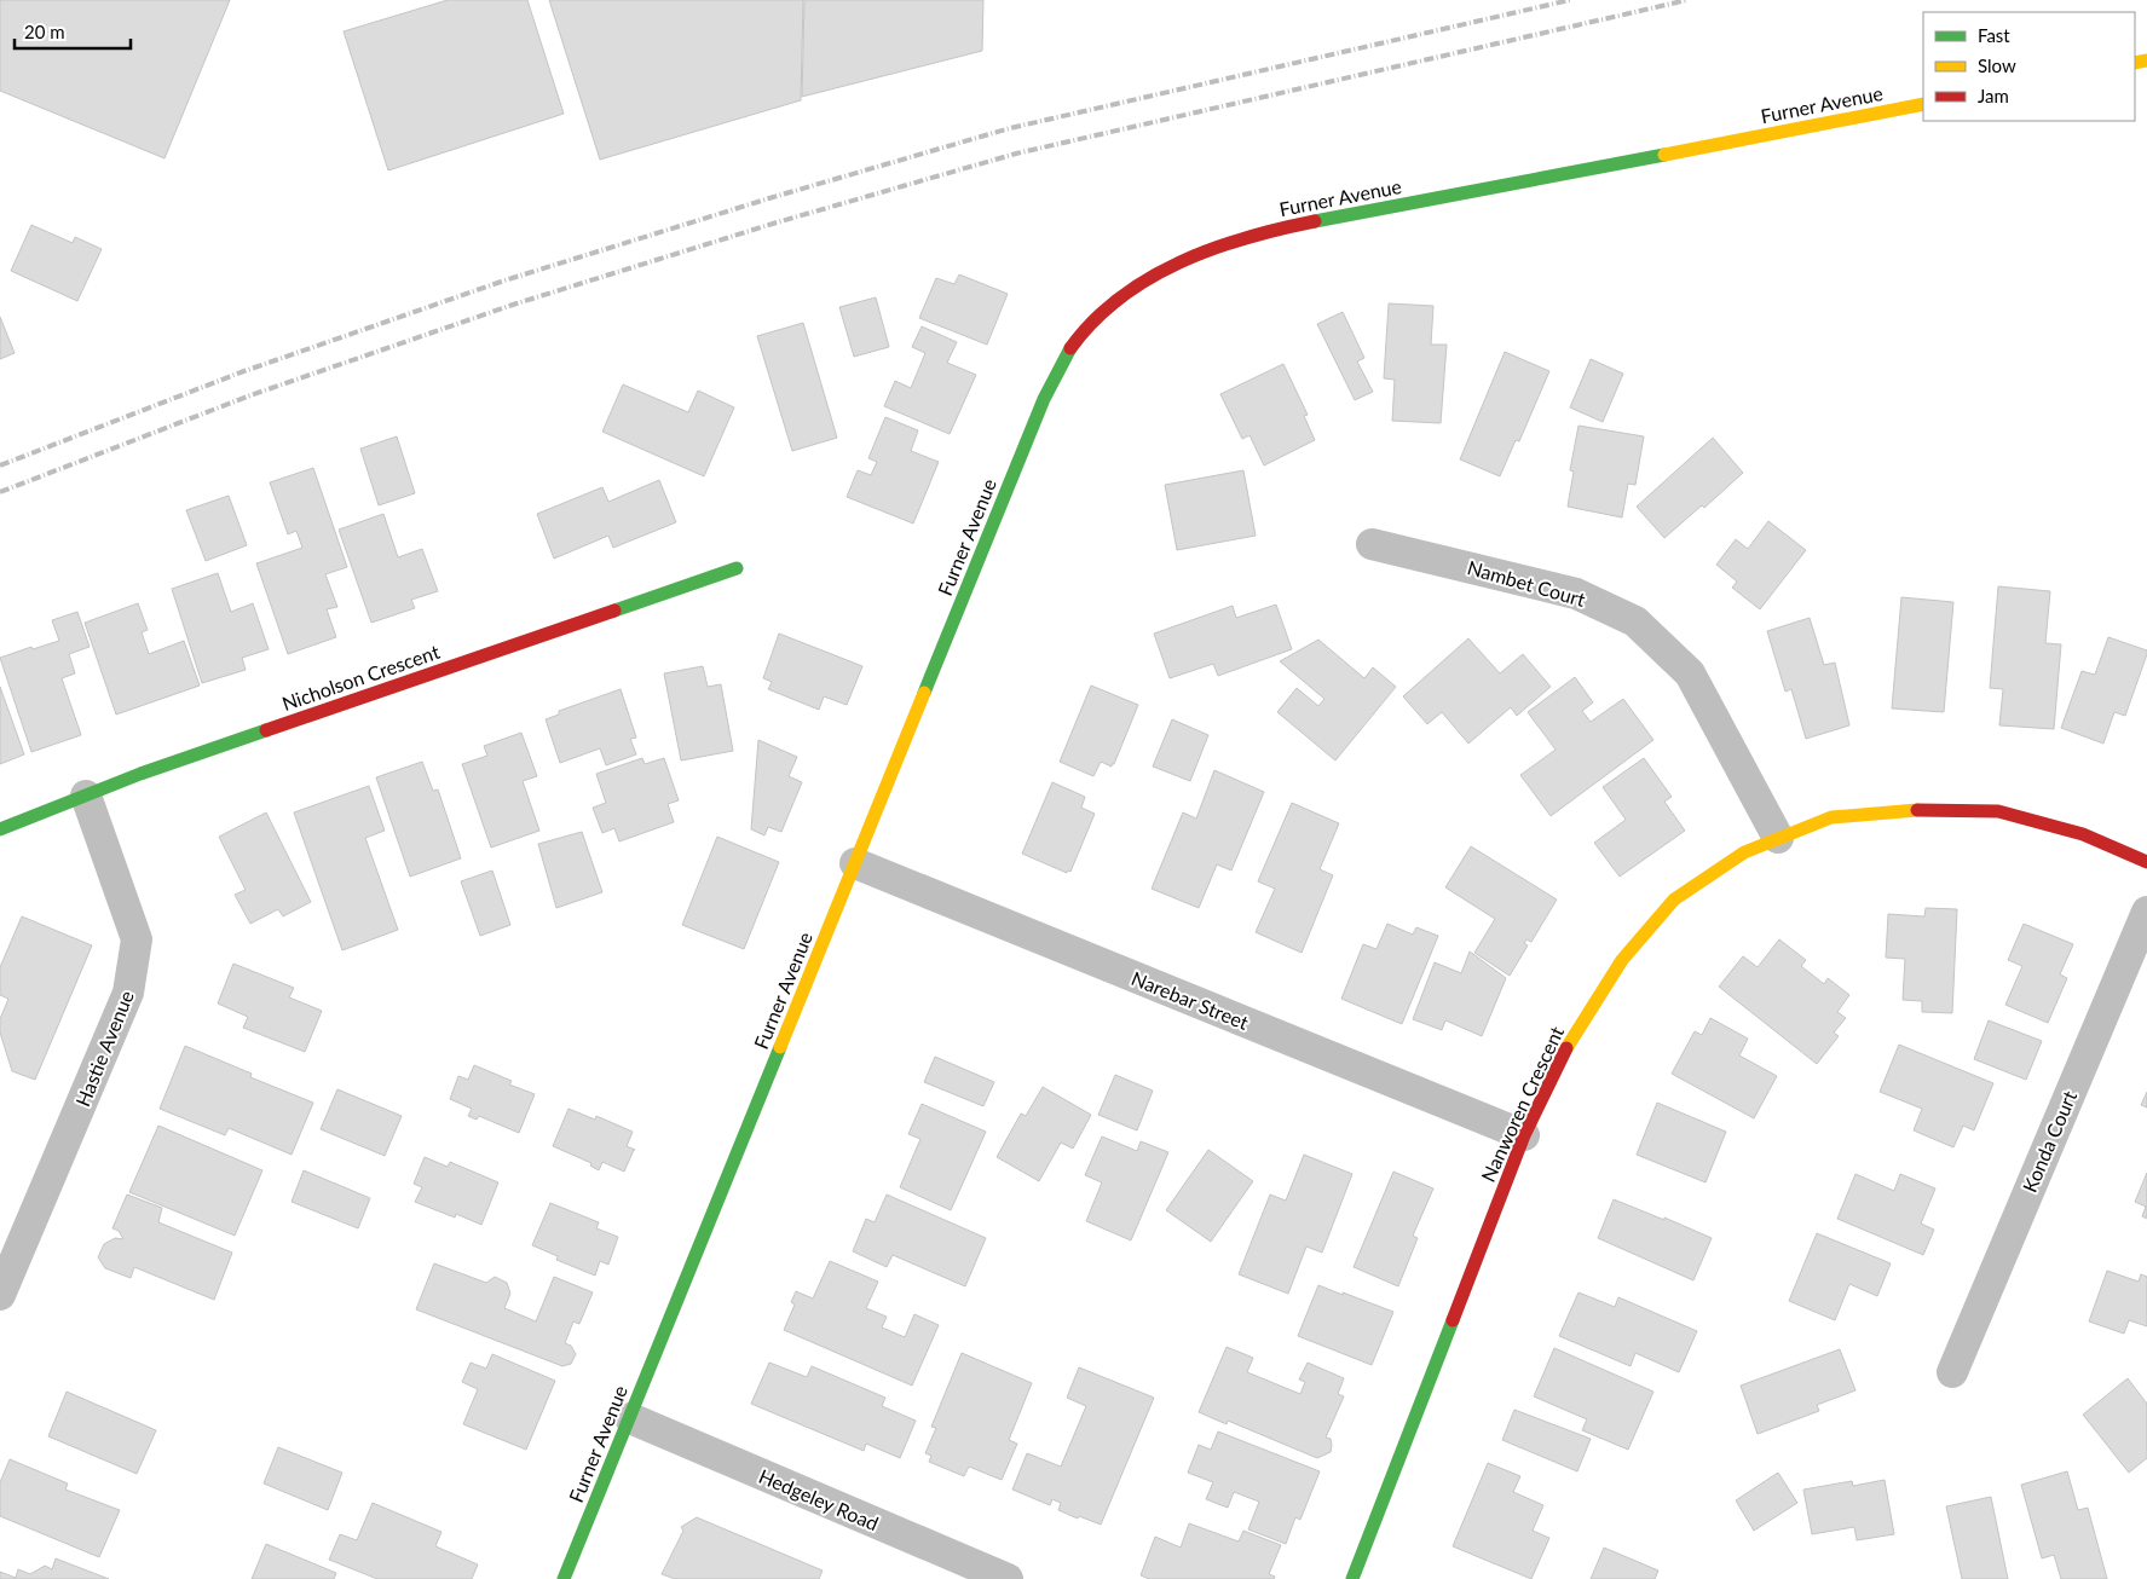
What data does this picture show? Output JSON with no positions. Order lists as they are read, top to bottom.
{
  "streets": {
    "street": [
      "Furner Avenue",
      "Nambet Court",
      "Nicholson Crescent",
      "Narebar Street",
      "Hastie Avenue",
      "Nanworen Crescent",
      "Konda Court",
      "Hedgeley Road"
    ]
  },
  "crossings": [
    ["Furner Avenue", "Narebar Street"],
    ["Furner Avenue", "Hedgeley Road"],
    ["Nambet Court", "Nanworen Crescent"],
    ["Nicholson Crescent", "Hastie Avenue"],
    ["Narebar Street", "Nanworen Crescent"]
  ],
  "legend": ["Fast", "Slow", "Jam"],
  "scale_bar": "20 m"
}
